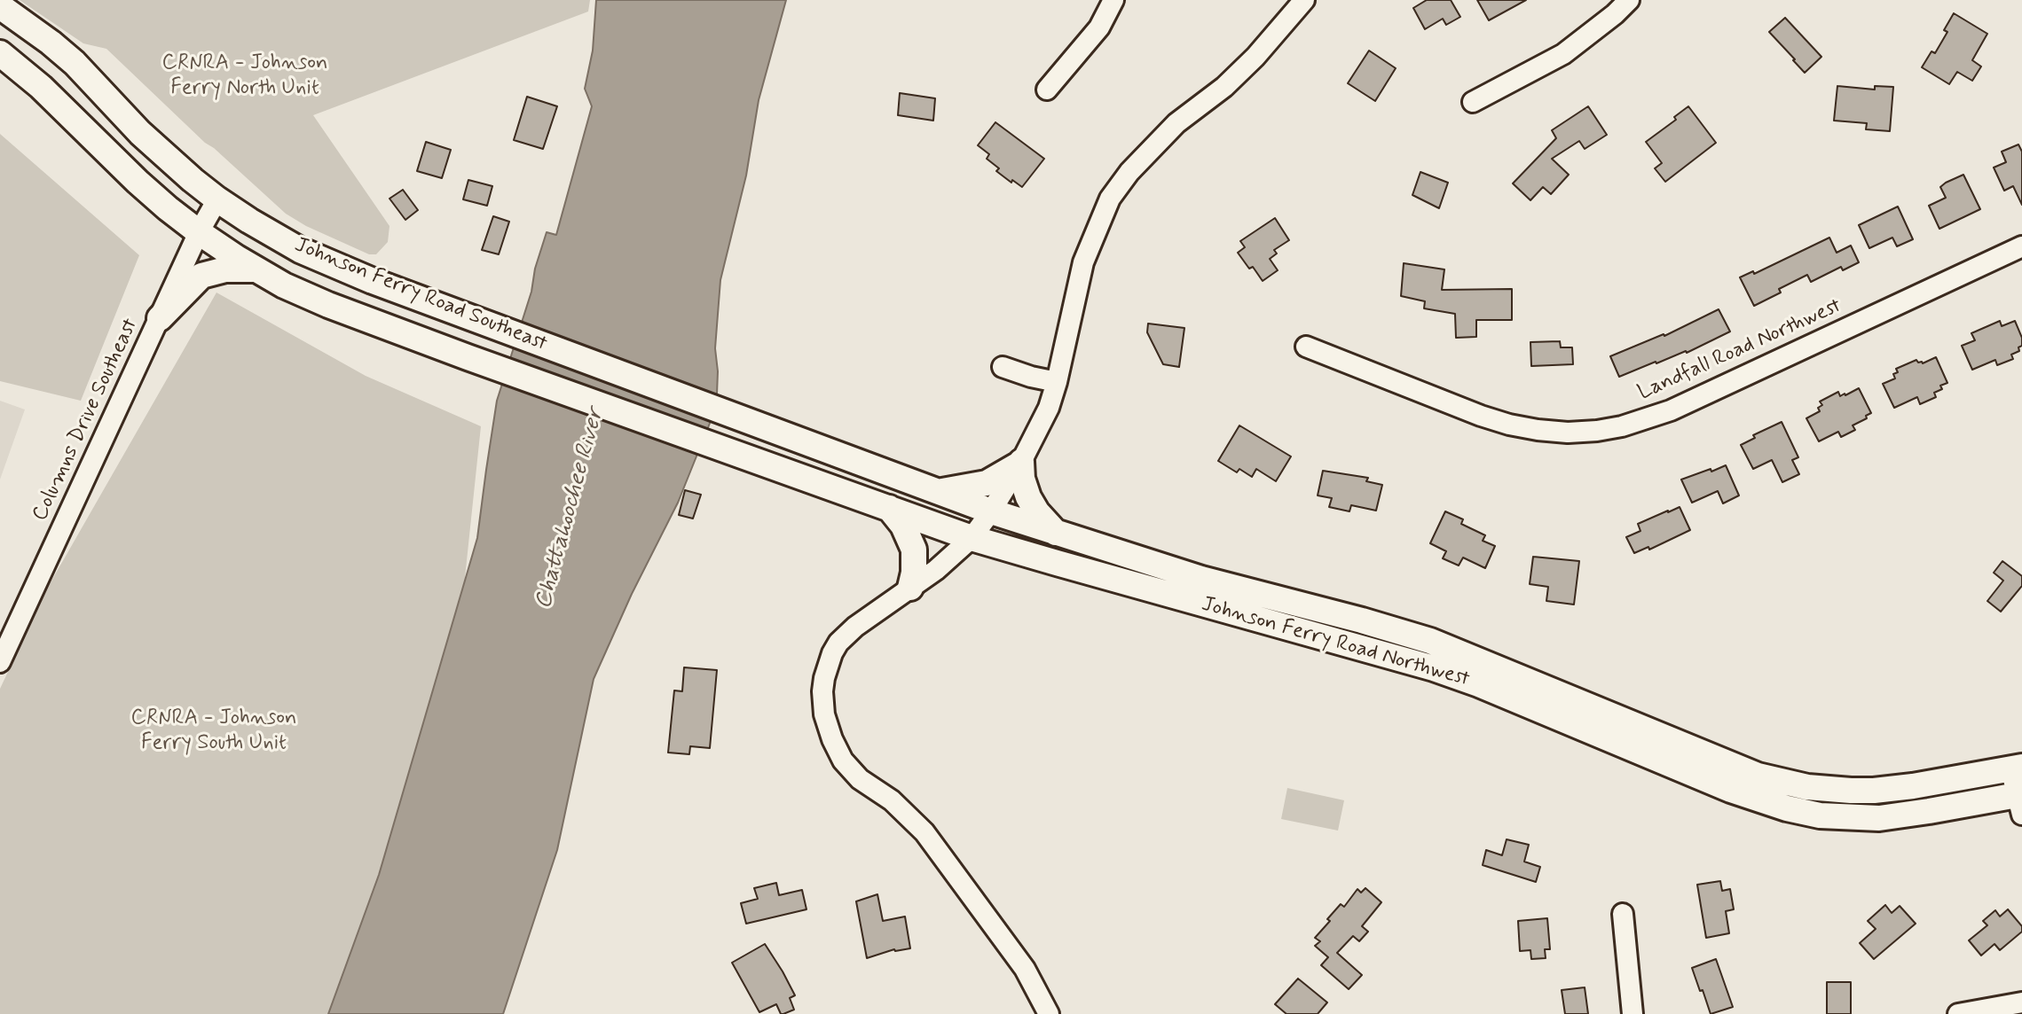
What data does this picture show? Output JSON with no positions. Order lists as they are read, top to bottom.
{
  "streets": {
    "main road": ["Johnson Ferry Road Southeast", "Johnson Ferry Road Northwest"],
    "street": ["Landfall Road Northwest", "Columns Drive Southeast"]
  },
  "crossings": [
    ["Johnson Ferry Road Southeast", "Columns Drive Southeast"],
    ["Johnson Ferry Road Southeast", "Johnson Ferry Road Northwest"]
  ],
  "water": ["Chattahoochee River"],
  "parks": ["CRNRA - Johnson Ferry North Unit", "CRNRA - Johnson Ferry South Unit"]
}
